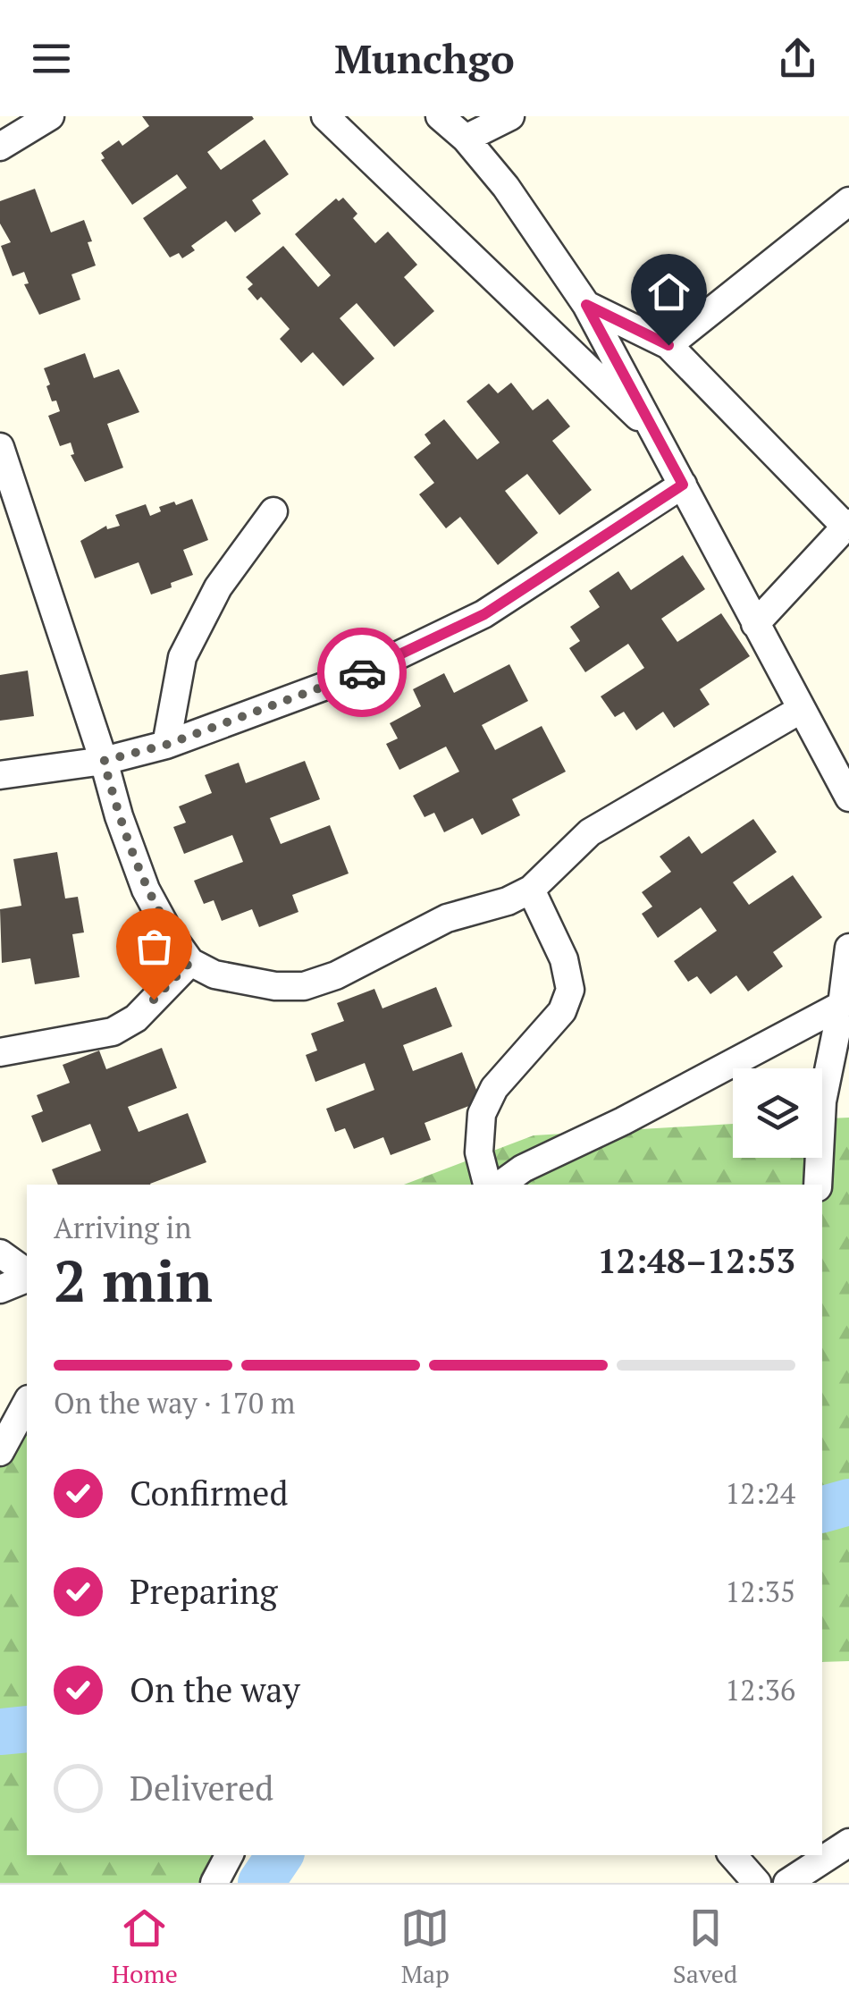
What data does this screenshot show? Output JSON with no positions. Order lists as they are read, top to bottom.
{
  "page": {
    "header": "Munchgo",
    "heading": ["2 min", "Arriving in", "12:48–12:53"],
    "bar": "On the way · 170 m",
    "list": [
      ["Confirmed", "12:24"],
      ["Preparing", "12:35"],
      ["On the way", "12:36"],
      "Delivered"
    ],
    "tabs": ["Home", "Map", "Saved"]
  }
}
